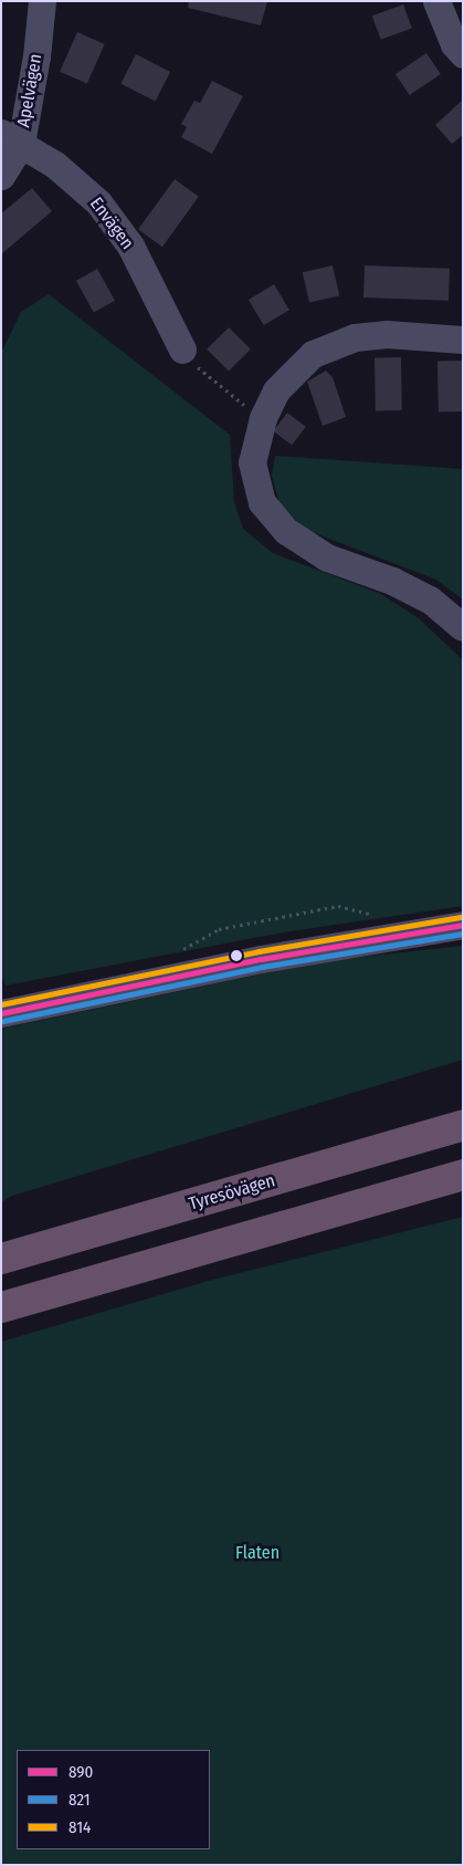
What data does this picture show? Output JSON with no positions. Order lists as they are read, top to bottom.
{
  "streets": {
    "highway": ["Tyresövägen"],
    "street": ["Apelvägen", "Envägen"]
  },
  "crossings": [
    ["Apelvägen", "Envägen"]
  ],
  "parks": ["Flaten"],
  "lines": ["transit line 814", "transit line 890", "transit line 821"],
  "legend": ["890", "821", "814"]
}
